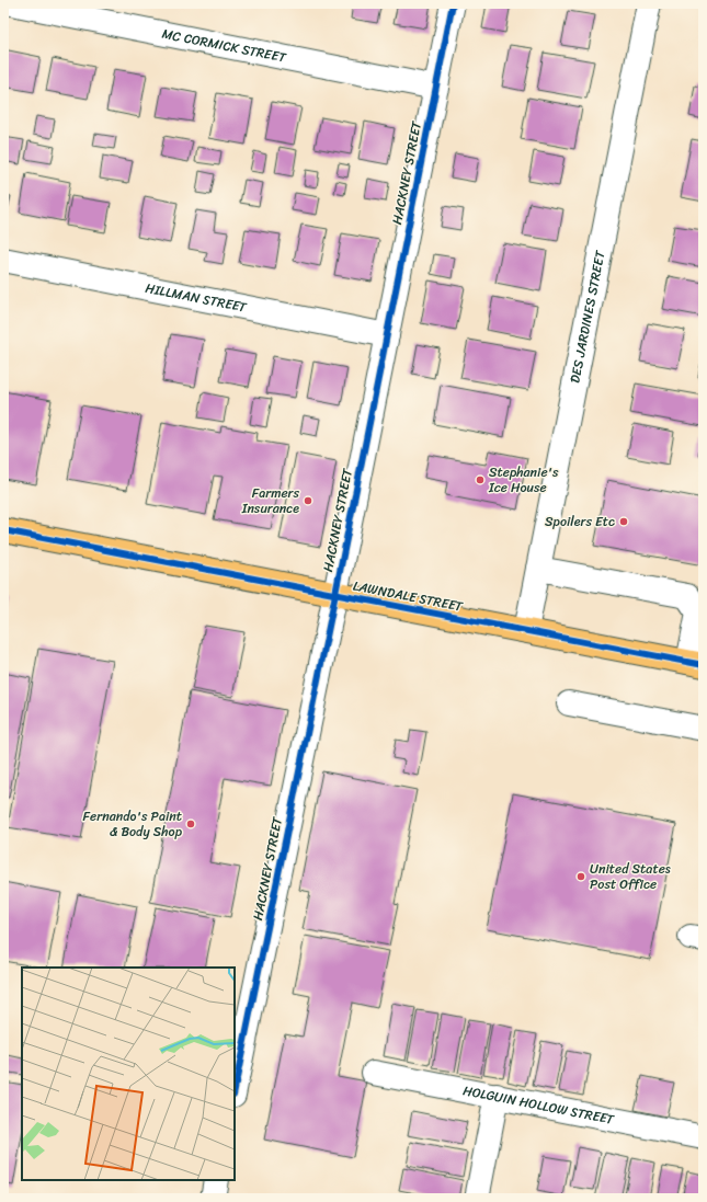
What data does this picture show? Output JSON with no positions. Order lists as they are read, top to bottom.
{
  "streets": {
    "main road": ["LAWNDALE STREET"],
    "street": [
      "MC CORMICK STREET",
      "HACKNEY STREET",
      "HILLMAN STREET",
      "DES JARDINES STREET",
      "HOLGUIN HOLLOW STREET"
    ]
  },
  "crossings": [
    ["MC CORMICK STREET", "HACKNEY STREET"],
    ["HACKNEY STREET", "HILLMAN STREET"],
    ["HACKNEY STREET", "LAWNDALE STREET"],
    ["DES JARDINES STREET", "LAWNDALE STREET"]
  ],
  "places": [
    "Stephanie's Ice House",
    "Farmers Insurance",
    "Spoilers Etc",
    "Fernando's Paint & Body Shop",
    "United States Post Office"
  ]
}
